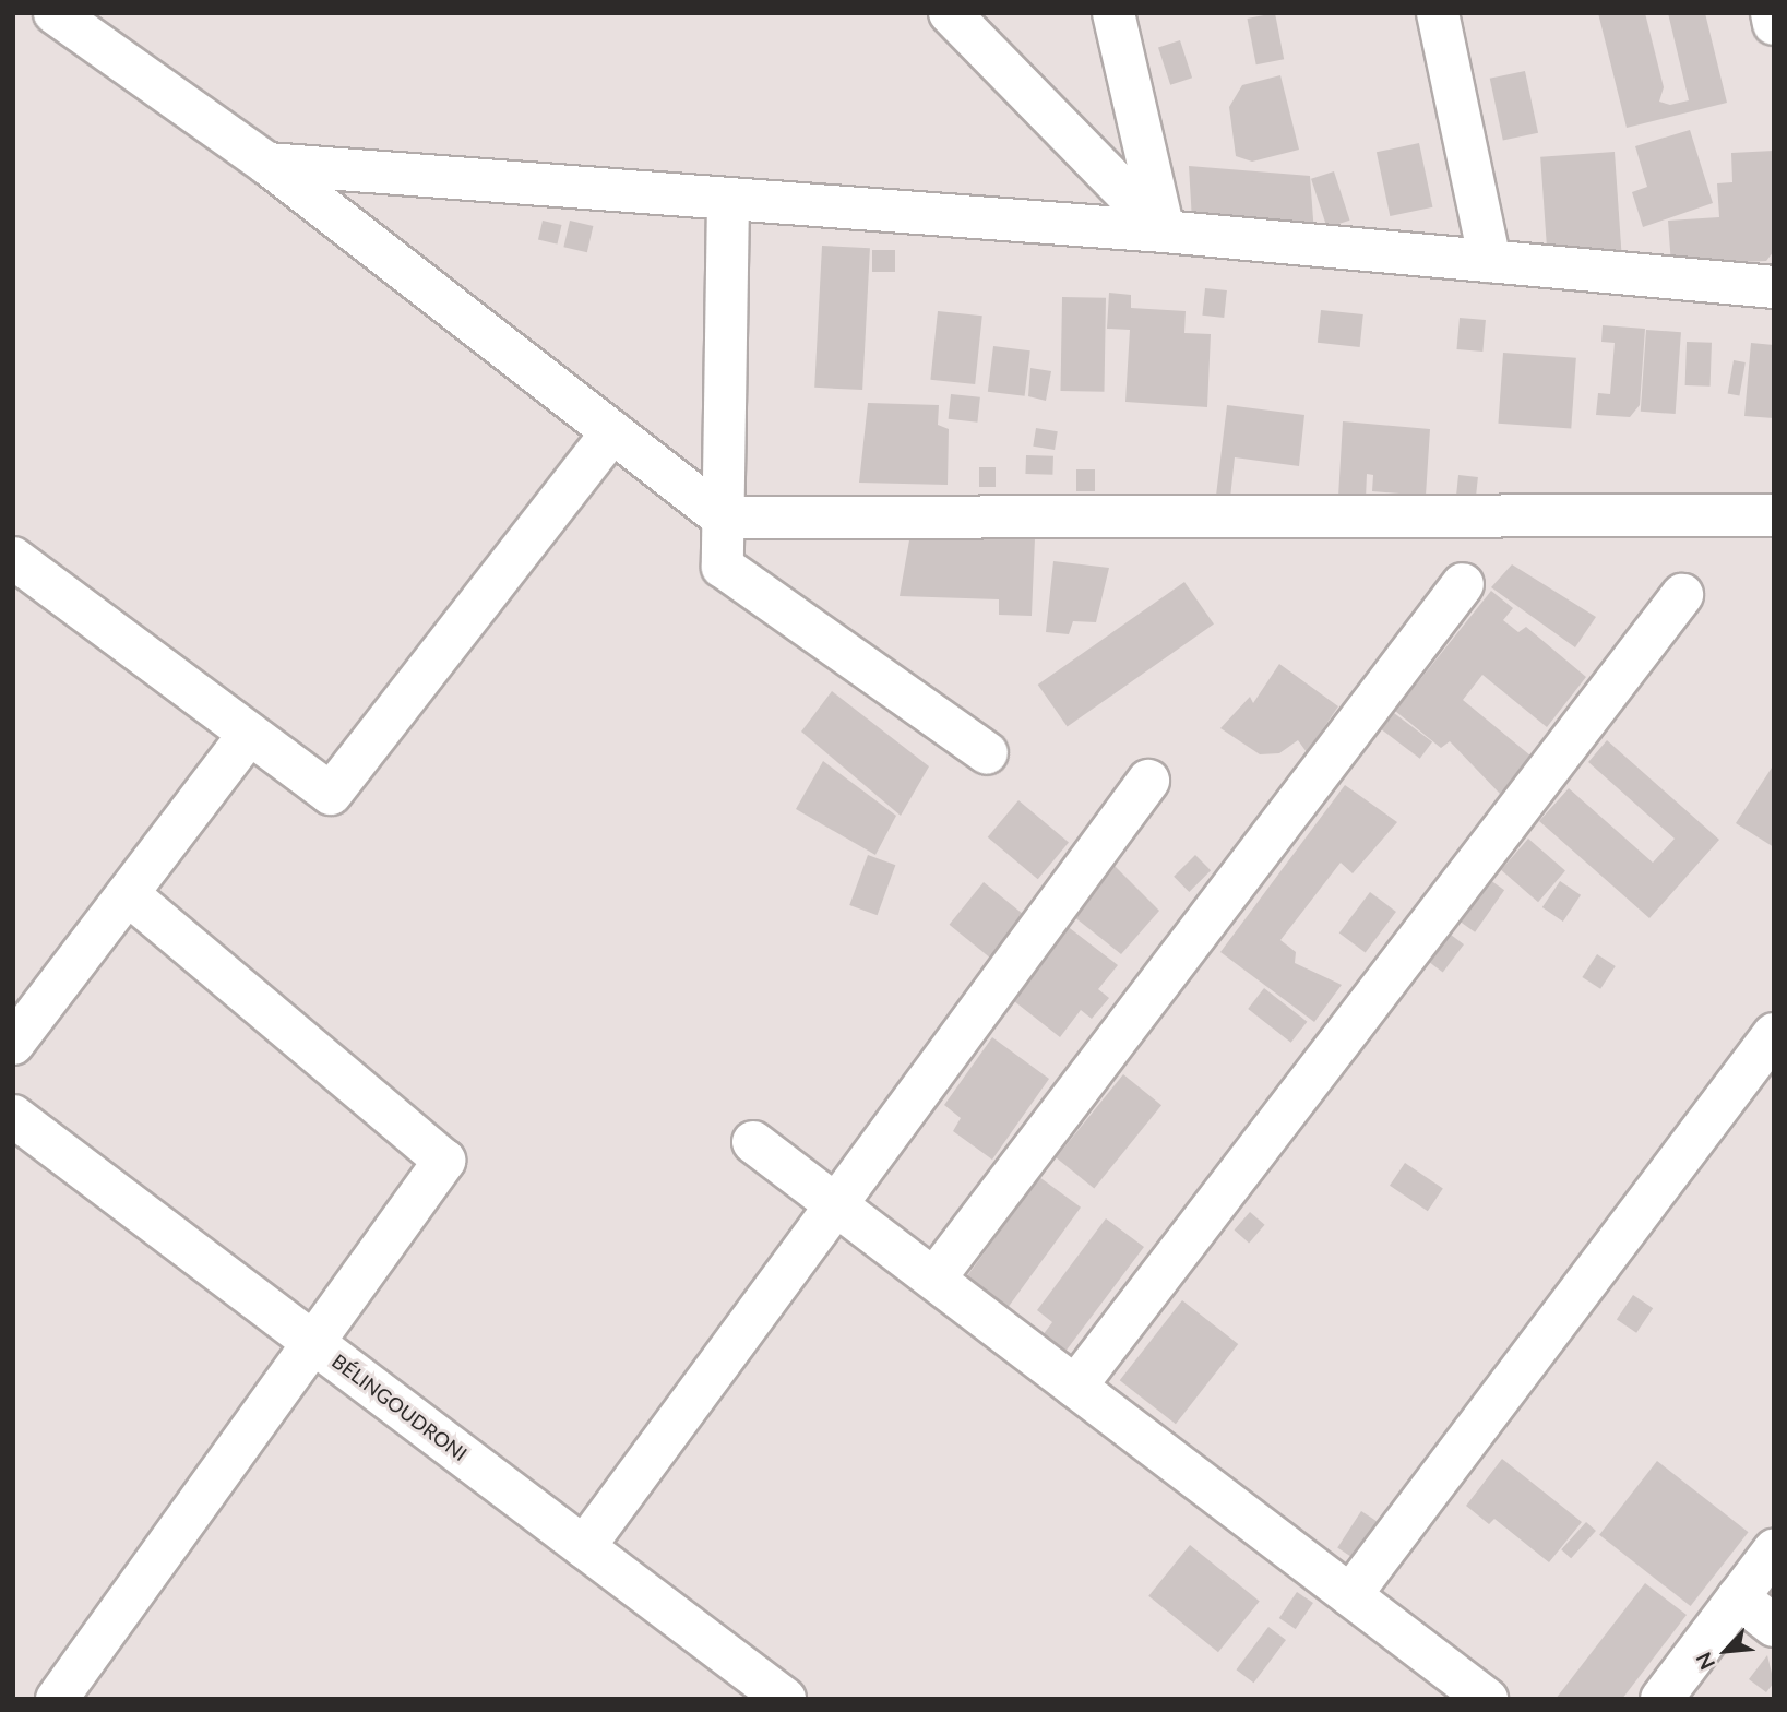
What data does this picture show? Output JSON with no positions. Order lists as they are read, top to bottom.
{
  "streets": {
    "street": ["BÉLINGOUDRONI"]
  },
  "north": "bottom left"
}
